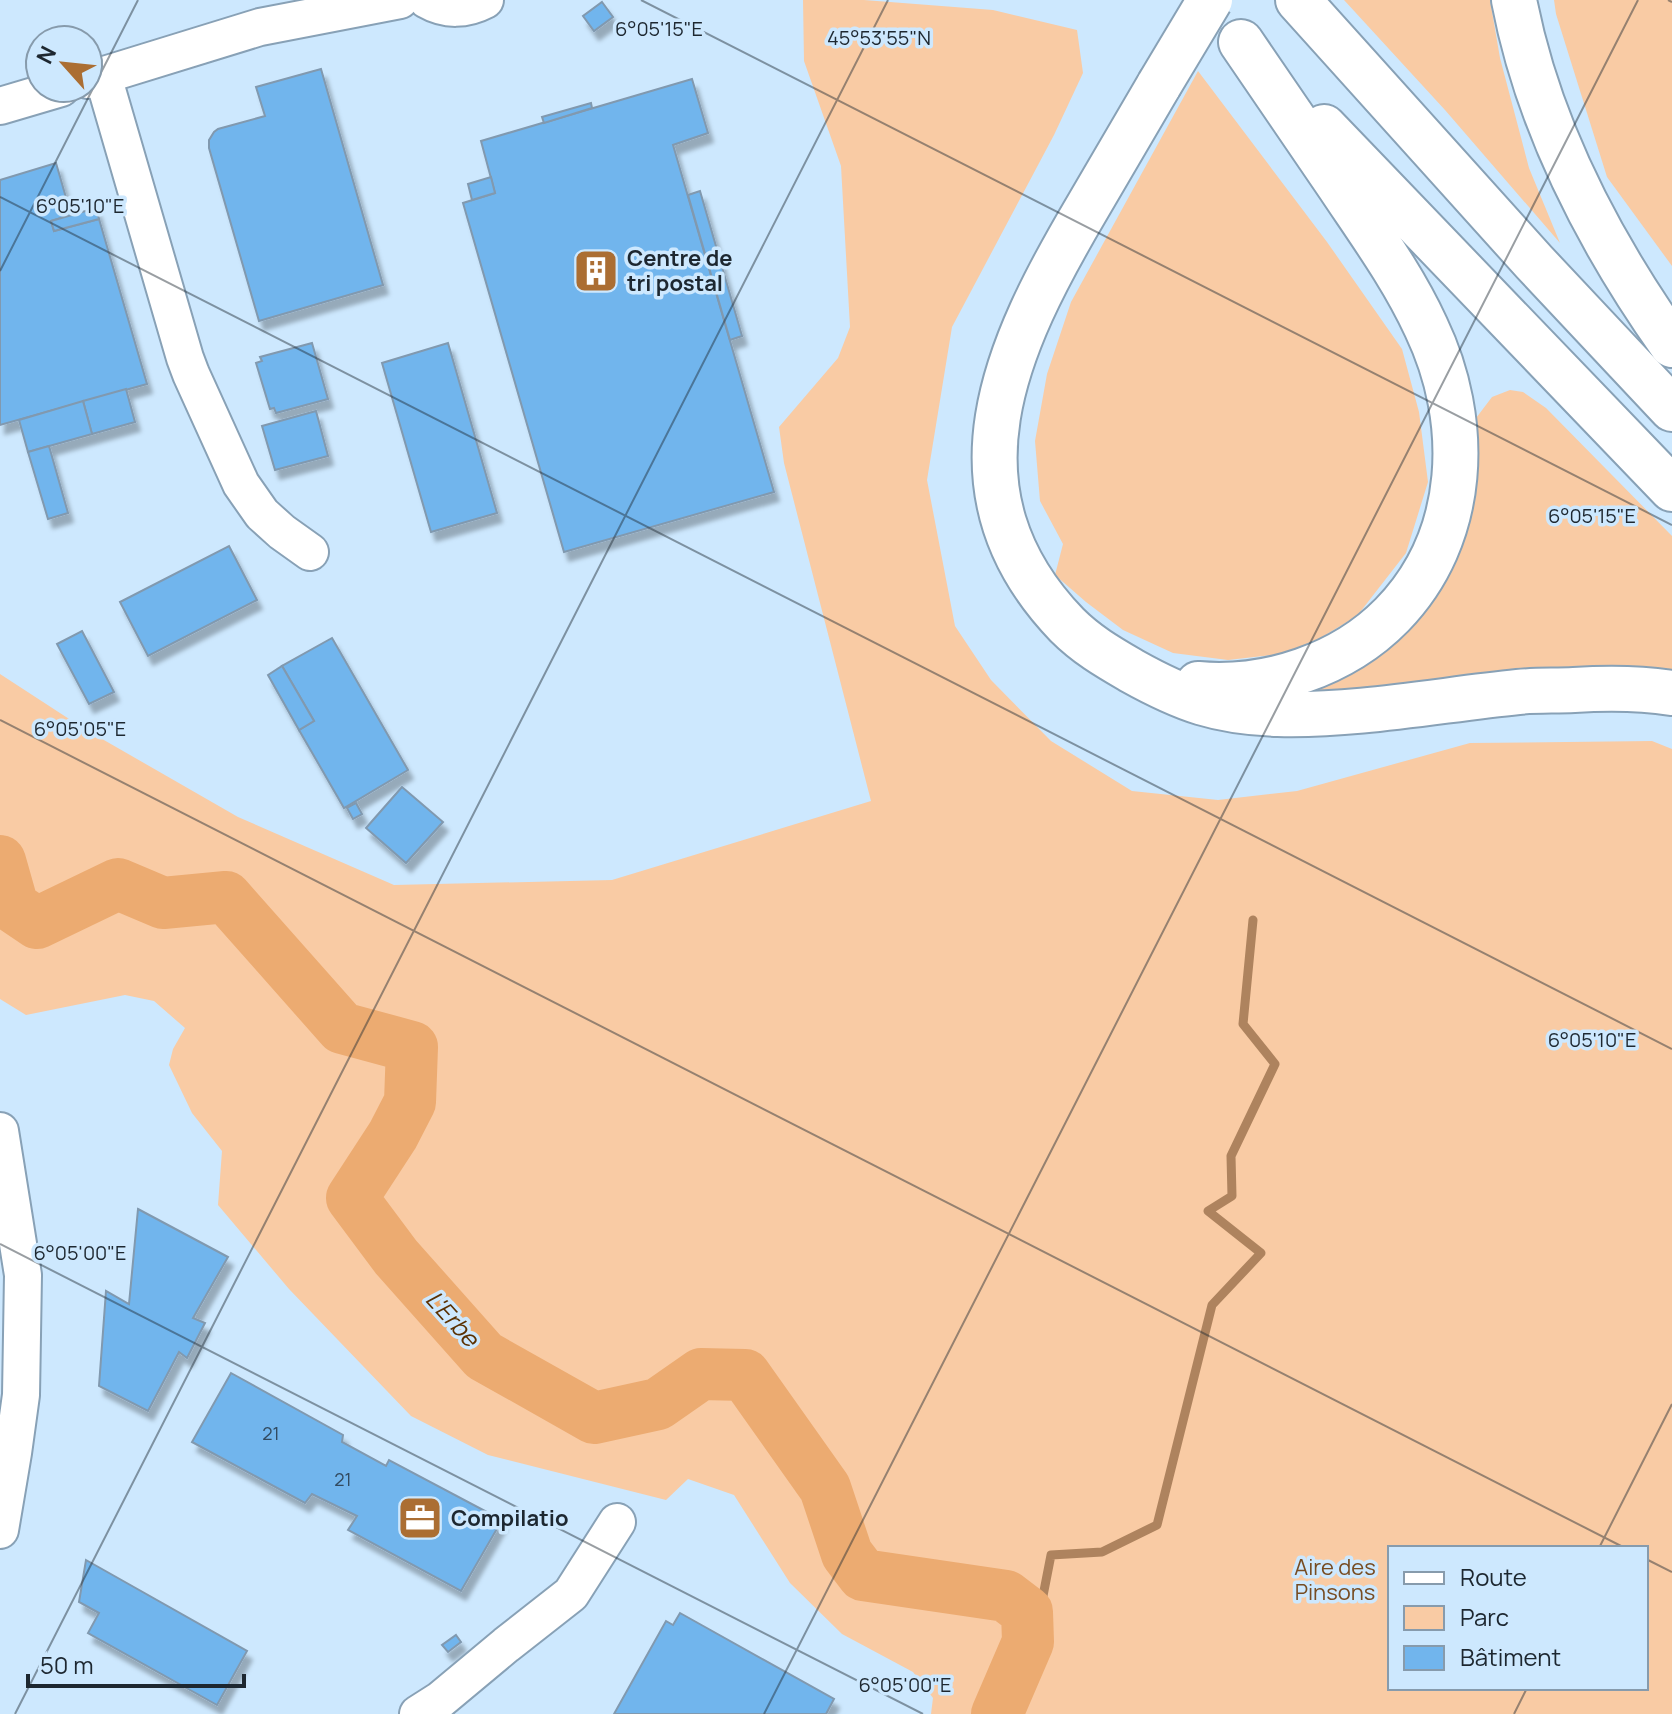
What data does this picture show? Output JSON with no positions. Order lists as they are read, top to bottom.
{
  "water": ["L'Erbe"],
  "parks": ["Aire des Pinsons"],
  "places": {
    "building": ["Centre de tri postal"],
    "office": ["Compilatio"]
  },
  "house_numbers": ["21", "21"],
  "legend": ["Route", "Parc", "Bâtiment"],
  "scale_bar": "50 m",
  "north": "top left",
  "coordinates": [
    "6°05'15\"E",
    "45°53'55\"N",
    "6°05'10\"E",
    "6°05'05\"E",
    "6°05'00\"E"
  ]
}
